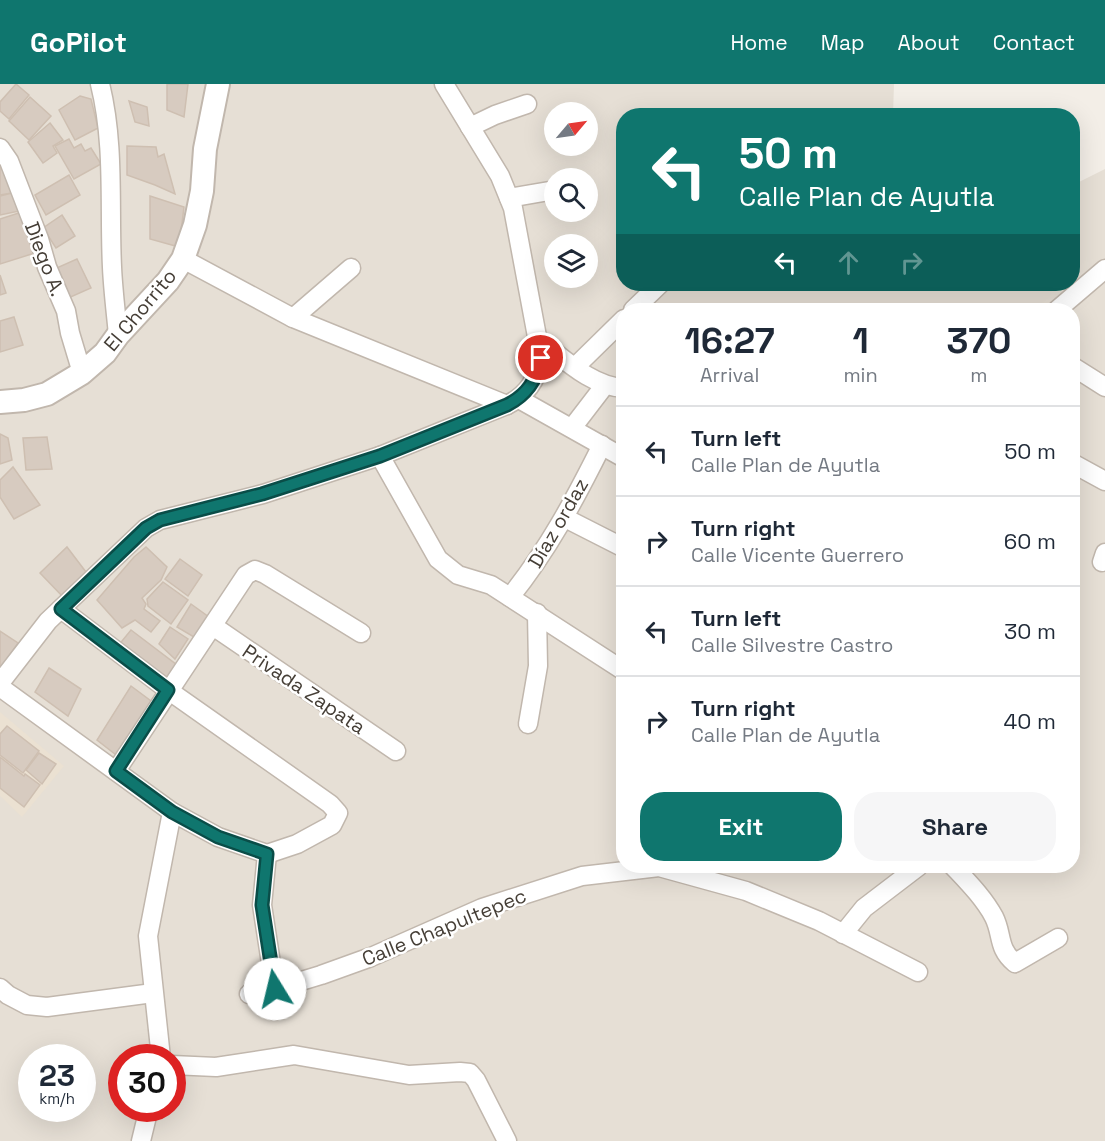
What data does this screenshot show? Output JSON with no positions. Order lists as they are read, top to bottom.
{
  "streets": {
    "street": [
      "Diego A.",
      "El Chorrito",
      "Díaz ordaz",
      "Privada Zapata",
      "Calle Chapultepec"
    ]
  },
  "crossings": [
    ["Diego A.", "El Chorrito"]
  ],
  "north": "top right",
  "page": {
    "header": "GoPilot",
    "nav": [
      "Home",
      "Map",
      "About",
      "Contact"
    ],
    "turn": ["50 m", "Calle Plan de Ayutla"],
    "eta": [
      "16:27",
      "Arrival",
      "1",
      "min",
      "370",
      "m"
    ],
    "list": [
      {
        "name": "Turn left",
        "note": "Calle Plan de Ayutla",
        "value": "50 m"
      },
      {
        "name": "Turn right",
        "note": "Calle Vicente Guerrero",
        "value": "60 m"
      },
      {
        "name": "Turn left",
        "note": "Calle Silvestre Castro",
        "value": "30 m"
      },
      {
        "name": "Turn right",
        "note": "Calle Plan de Ayutla",
        "value": "40 m"
      }
    ],
    "buttons": ["Exit", "Share"],
    "speed": "23 km/h",
    "limit": "30"
  }
}
